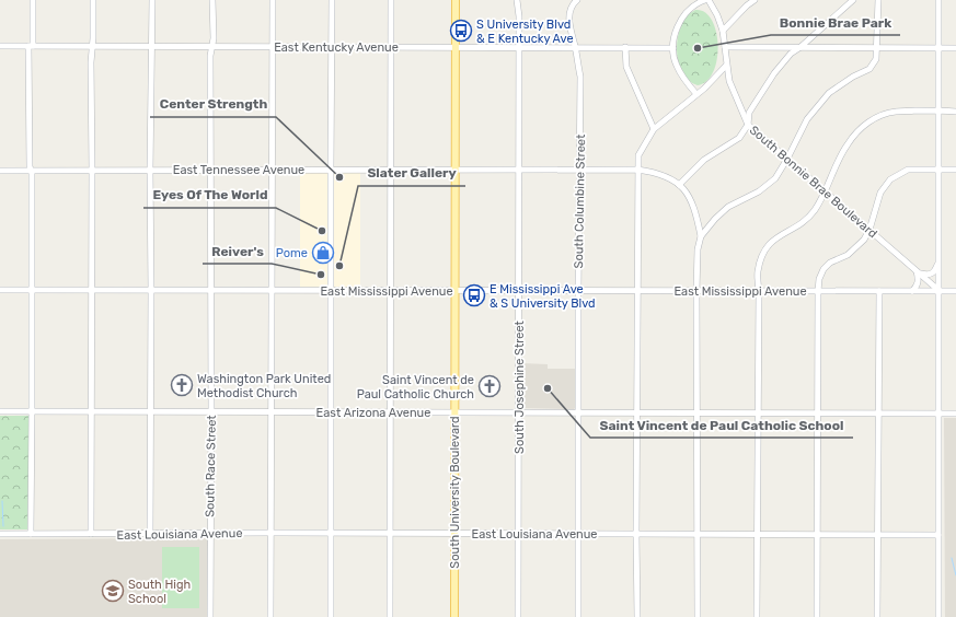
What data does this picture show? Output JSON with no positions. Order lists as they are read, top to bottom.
{
  "streets": {
    "main road": ["South University Boulevard"],
    "street": [
      "East Kentucky Avenue",
      "East Tennessee Avenue",
      "South Bonnie Brae Boulevard",
      "South Columbine Street",
      "East Mississippi Avenue",
      "South Josephine Street",
      "East Arizona Avenue",
      "South Race Street",
      "East Louisiana Avenue"
    ]
  },
  "crossings": [
    ["East Kentucky Avenue", "South Columbine Street"],
    ["East Kentucky Avenue", "South Josephine Street"],
    ["East Kentucky Avenue", "South Race Street"],
    ["East Kentucky Avenue", "South University Boulevard"],
    ["East Tennessee Avenue", "South Columbine Street"],
    ["East Tennessee Avenue", "South Josephine Street"],
    ["East Tennessee Avenue", "South Race Street"],
    ["East Tennessee Avenue", "South University Boulevard"],
    ["South Bonnie Brae Boulevard", "East Mississippi Avenue"],
    ["South Columbine Street", "East Mississippi Avenue"],
    ["South Columbine Street", "East Arizona Avenue"],
    ["South Columbine Street", "East Louisiana Avenue"],
    ["East Mississippi Avenue", "South Josephine Street"],
    ["East Mississippi Avenue", "South Race Street"],
    ["East Mississippi Avenue", "South University Boulevard"],
    ["South Josephine Street", "East Arizona Avenue"],
    ["South Josephine Street", "East Louisiana Avenue"],
    ["East Arizona Avenue", "South Race Street"],
    ["East Arizona Avenue", "South University Boulevard"],
    ["South Race Street", "East Louisiana Avenue"],
    ["South University Boulevard", "East Louisiana Avenue"]
  ],
  "places": {
    "bus stop": ["S University Blvd & E Kentucky Ave", "E Mississippi Ave & S University Blvd"],
    "other": [
      "Bonnie Brae Park",
      "Center Strength",
      "Eyes Of The World",
      "Slater Gallery",
      "Reiver's",
      "Saint Vincent de Paul Catholic School"
    ],
    "shop": ["Pome"],
    "church": ["Washington Park United Methodist Church", "Saint Vincent de Paul Catholic Church"],
    "school or university": ["South High School"]
  }
}
